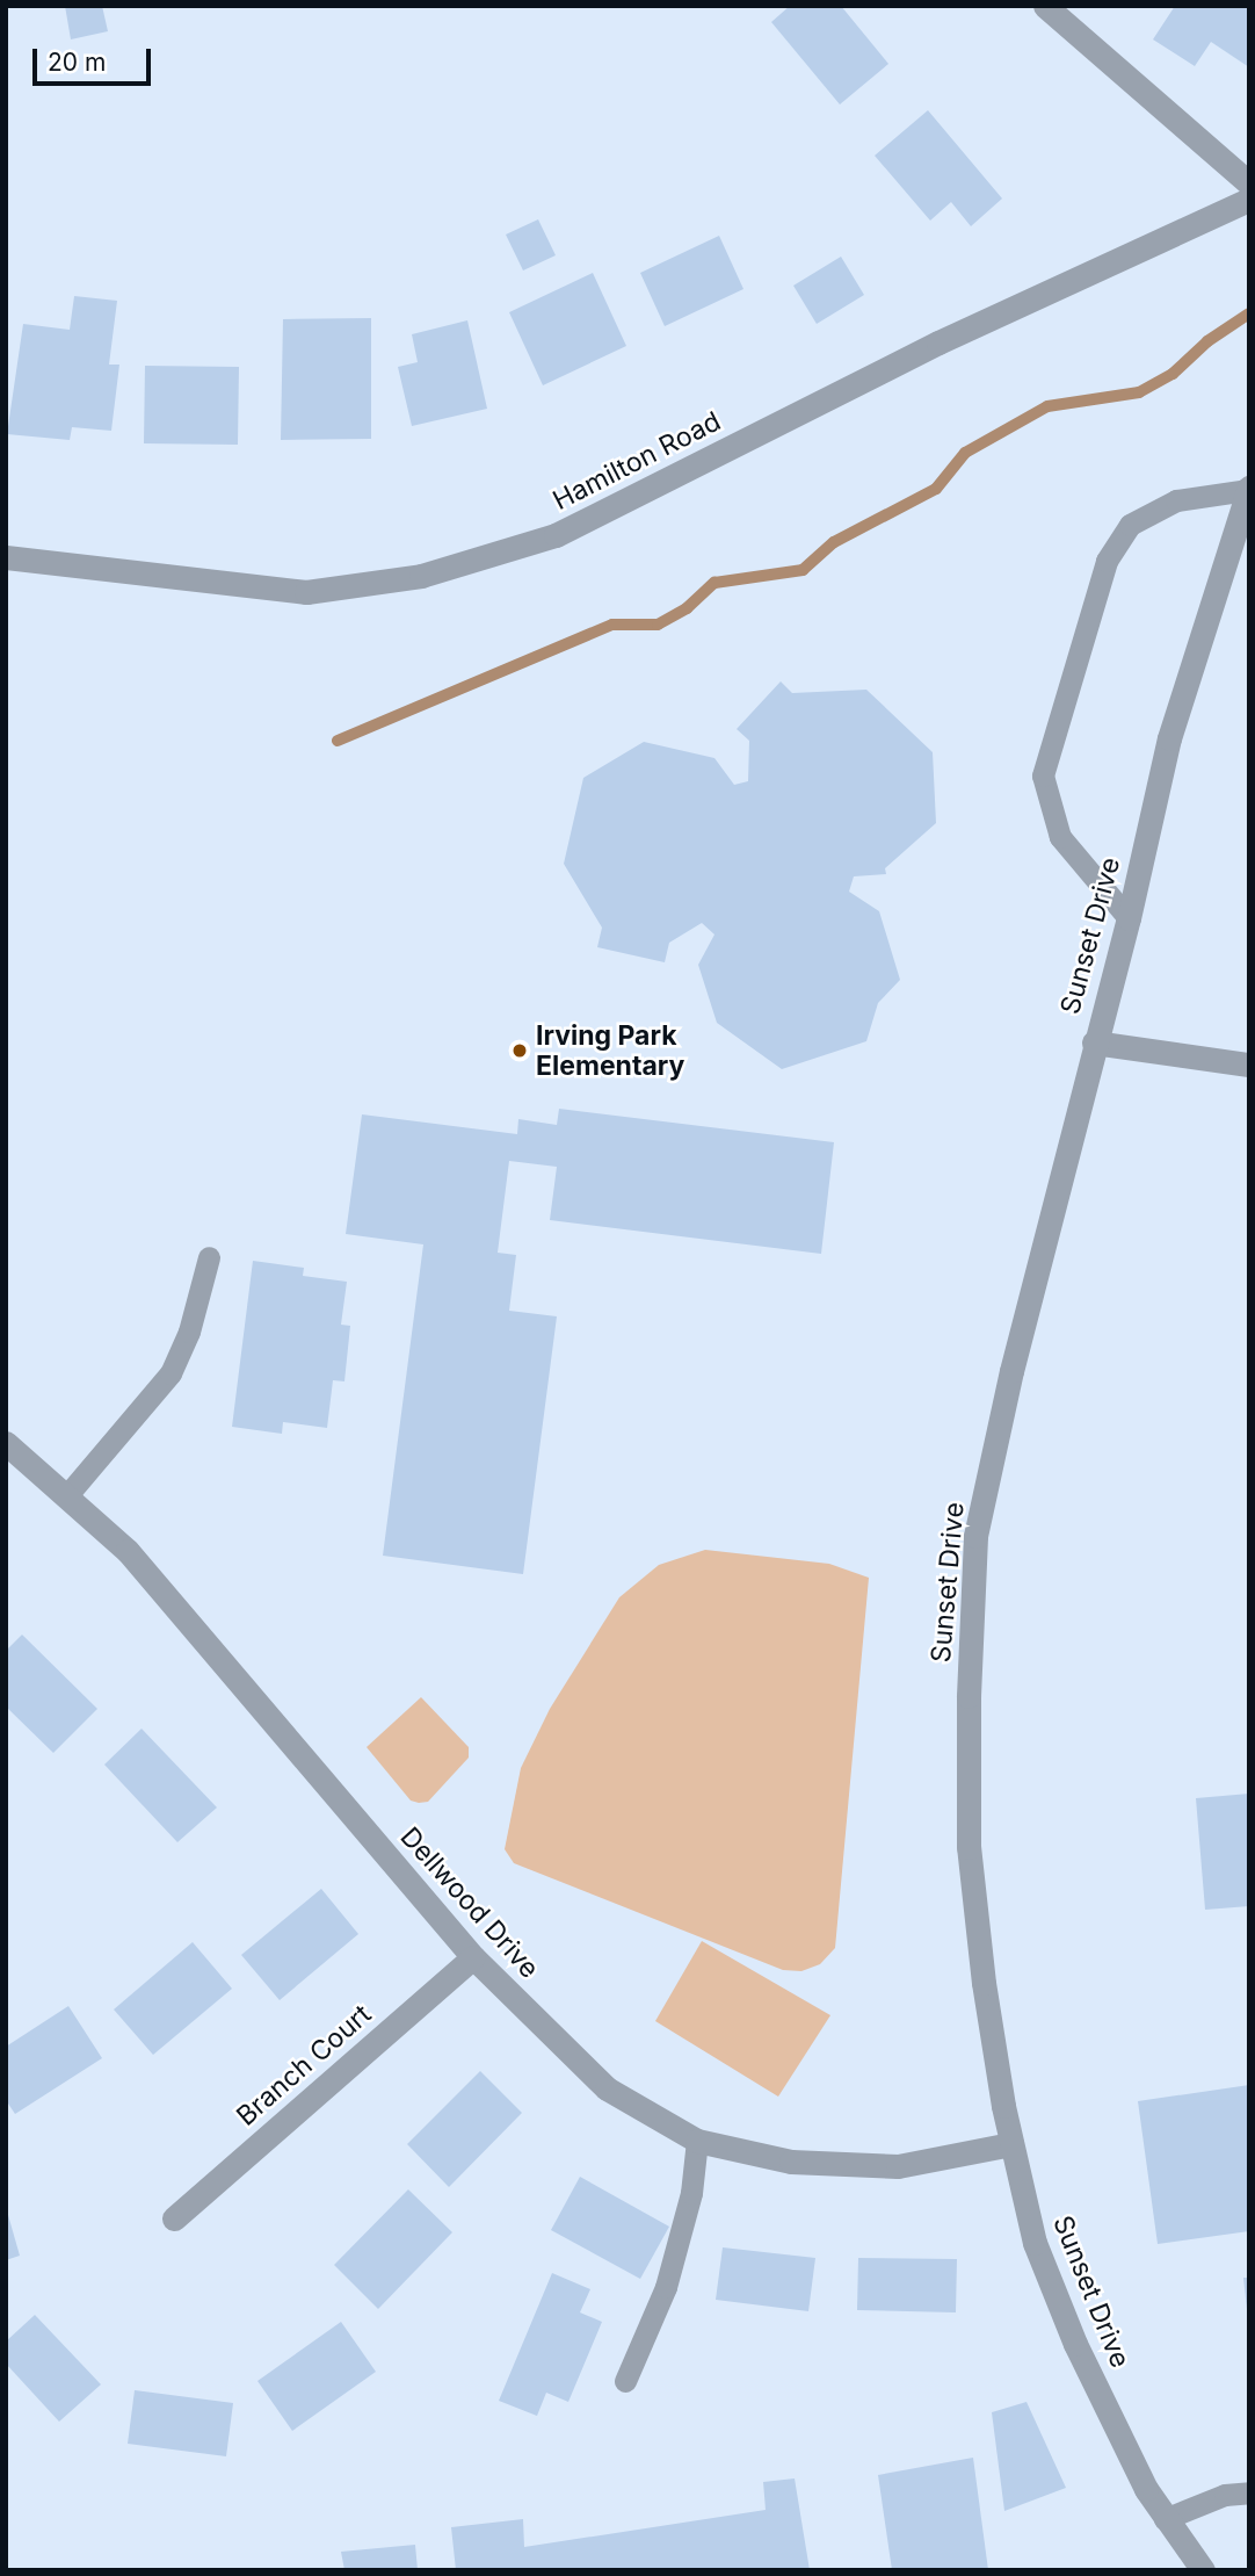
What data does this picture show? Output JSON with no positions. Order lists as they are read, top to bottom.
{
  "streets": {
    "street": [
      "Hamilton Road",
      "Sunset Drive",
      "Dellwood Drive",
      "Branch Court"
    ]
  },
  "crossings": [
    ["Sunset Drive", "Dellwood Drive"],
    ["Dellwood Drive", "Branch Court"]
  ],
  "places": ["Irving Park Elementary"],
  "scale_bar": "20 m"
}
